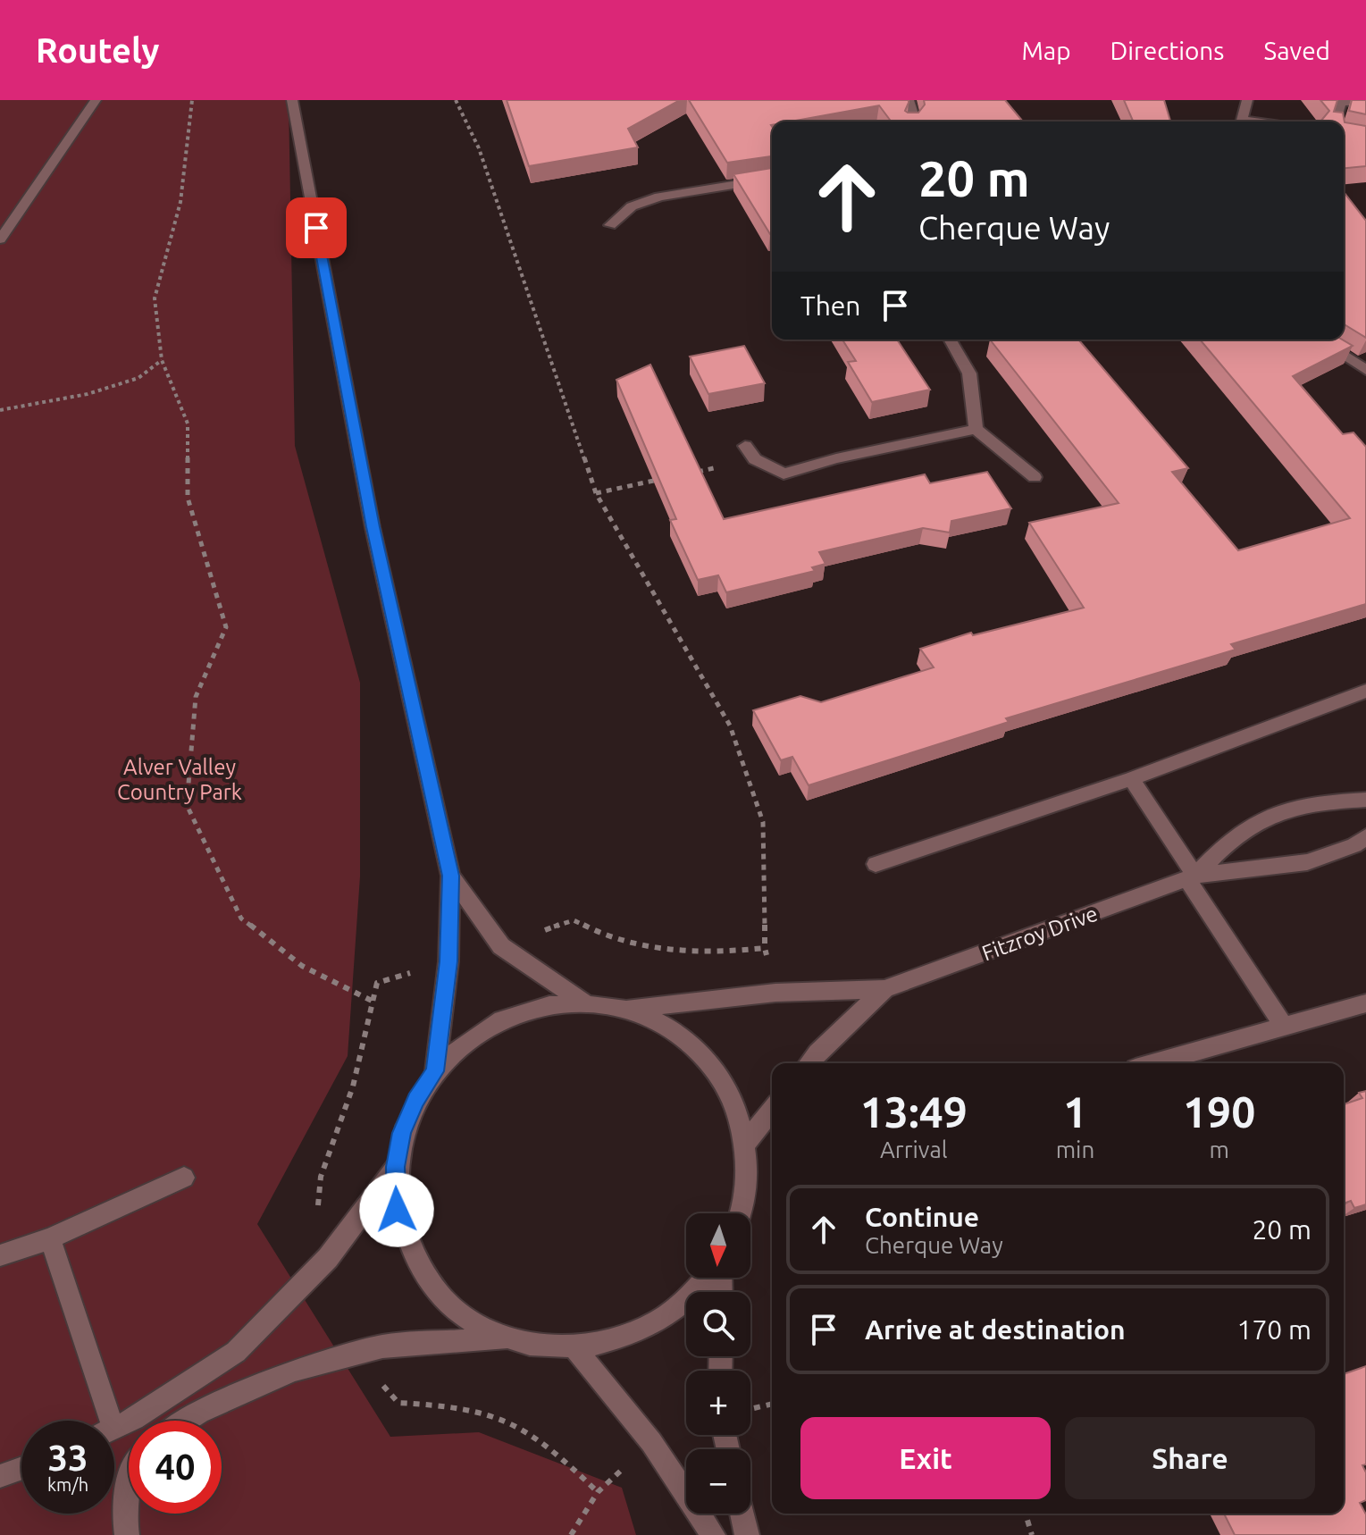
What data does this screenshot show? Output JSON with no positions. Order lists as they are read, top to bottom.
{
  "streets": {
    "street": ["Fitzroy Drive"]
  },
  "parks": ["Alver Valley Country Park"],
  "north": "bottom",
  "page": {
    "header": "Routely",
    "nav": ["Map", "Directions", "Saved"],
    "turn": ["20 m", "Cherque Way"],
    "then": "Then",
    "eta": [
      "13:49",
      "Arrival",
      "1",
      "min",
      "190",
      "m"
    ],
    "list": [
      {
        "name": "Continue",
        "note": "Cherque Way",
        "value": "20 m"
      },
      {
        "name": "Arrive at destination",
        "value": "170 m"
      }
    ],
    "map_buttons": ["+", "−"],
    "buttons": ["Exit", "Share"],
    "speed": "33 km/h",
    "limit": "40"
  }
}
